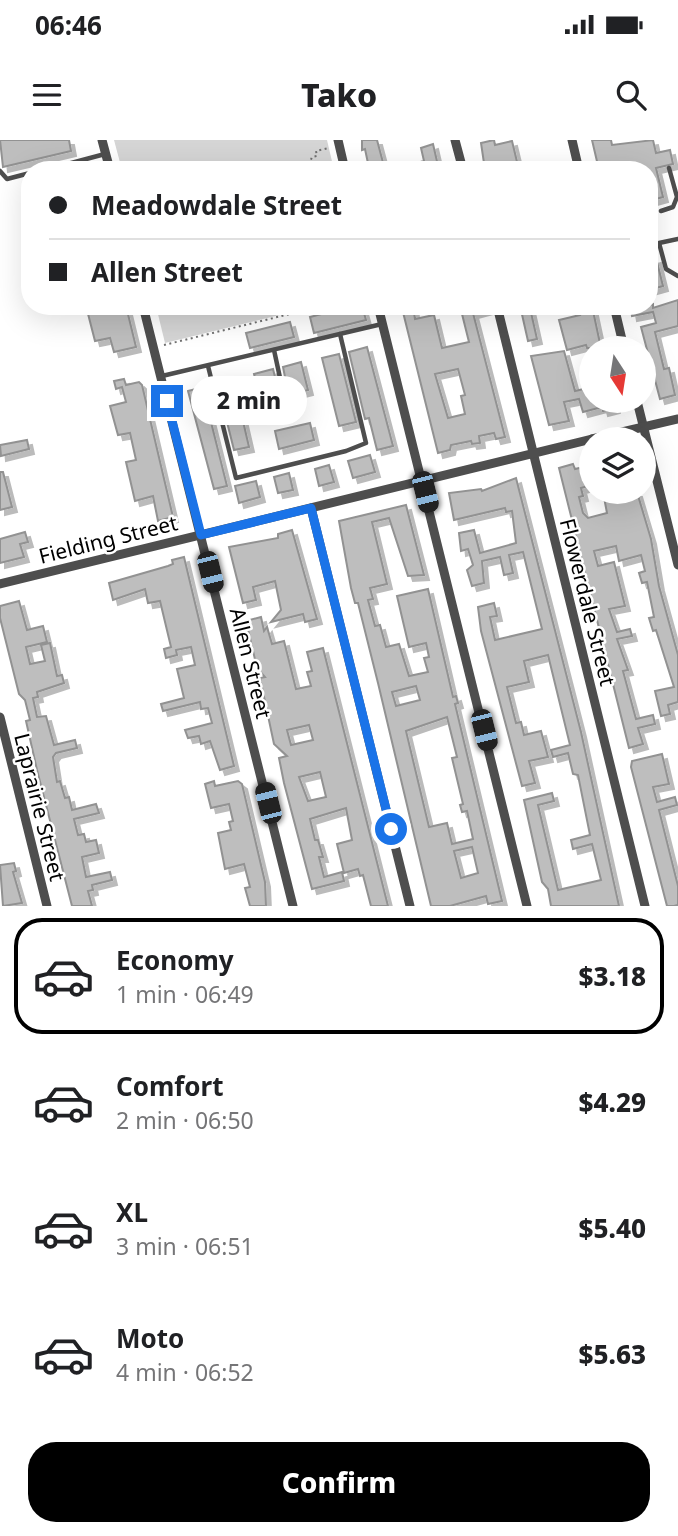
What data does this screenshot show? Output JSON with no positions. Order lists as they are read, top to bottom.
{
  "streets": {
    "street": [
      "Fielding Street",
      "Flowerdale Street",
      "Allen Street",
      "Laprairie Street"
    ]
  },
  "crossings": [
    ["Fielding Street", "Flowerdale Street"],
    ["Fielding Street", "Allen Street"]
  ],
  "north": "bottom",
  "page": {
    "status": "06:46",
    "header": "Tako",
    "banner": ["Meadowdale Street", "Allen Street"],
    "bubble": "2 min",
    "list": [
      {
        "name": "Economy",
        "note": "1 min · 06:49",
        "value": "$3.18"
      },
      {
        "name": "Comfort",
        "note": "2 min · 06:50",
        "value": "$4.29"
      },
      {
        "name": "XL",
        "note": "3 min · 06:51",
        "value": "$5.40"
      },
      {
        "name": "Moto",
        "note": "4 min · 06:52",
        "value": "$5.63"
      }
    ],
    "buttons": "Confirm"
  }
}
